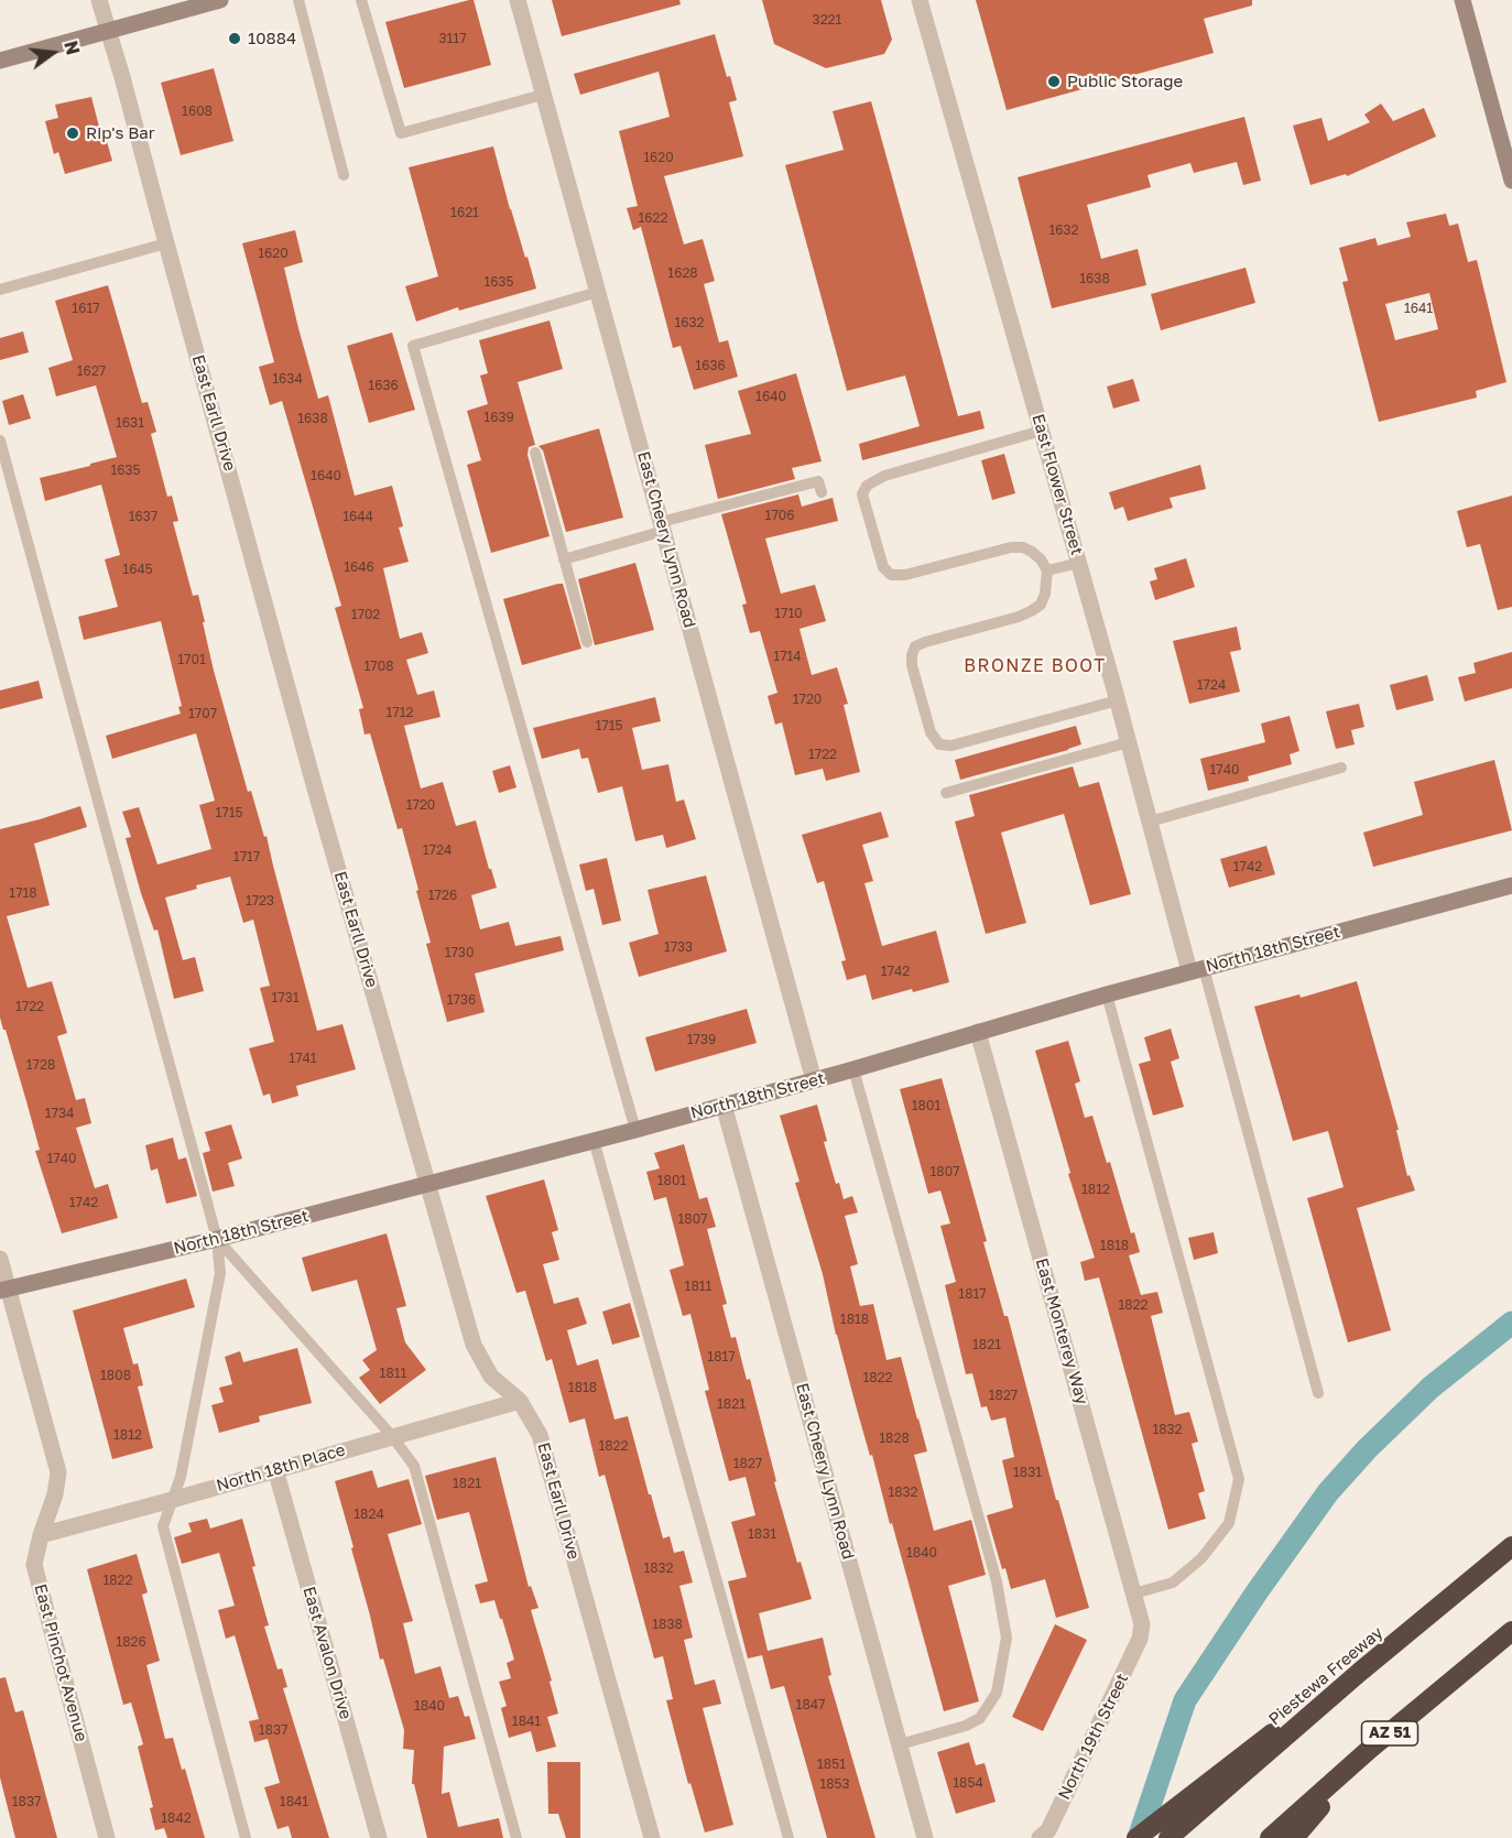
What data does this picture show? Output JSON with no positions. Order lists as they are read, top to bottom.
{
  "streets": {
    "highway": ["Piestewa Freeway", "AZ 51"],
    "street": [
      "East Earll Drive",
      "East Flower Street",
      "East Cheery Lynn Road",
      "North 18th Street",
      "East Monterey Way",
      "North 18th Place",
      "East Avalon Drive",
      "East Pinchot Avenue",
      "North 19th Street"
    ]
  },
  "crossings": [
    ["East Earll Drive", "North 18th Street"],
    ["East Earll Drive", "North 18th Place"],
    ["East Flower Street", "North 18th Street"],
    ["East Cheery Lynn Road", "North 18th Street"],
    ["North 18th Street", "East Monterey Way"],
    ["North 18th Street", "East Pinchot Avenue"],
    ["East Monterey Way", "North 19th Street"],
    ["North 18th Place", "East Avalon Drive"],
    ["North 18th Place", "East Pinchot Avenue"]
  ],
  "districts": ["BRONZE BOOT"],
  "places": ["10884", "Public Storage", "Rip's Bar"],
  "house_numbers": [
    "3221",
    "3117",
    "1608",
    "1620",
    "1621",
    "1622",
    "1632",
    "1620",
    "1628",
    "1638",
    "1635",
    "1617",
    "1641",
    "1632",
    "1636",
    "1627",
    "1634",
    "1636",
    "1640",
    "1639",
    "1638",
    "1631",
    "1635",
    "1640",
    "1706",
    "1637",
    "1644",
    "1646",
    "1645",
    "1710",
    "1702",
    "1714",
    "1701",
    "1708",
    "1724",
    "1720",
    "1712",
    "1707",
    "1715",
    "1722",
    "1740",
    "1720",
    "1715",
    "1724",
    "1717",
    "1742",
    "1718",
    "1726",
    "1723",
    "1733",
    "1730",
    "1742",
    "1731",
    "1736",
    "1722",
    "1739",
    "1741",
    "1728",
    "1801",
    "1734",
    "1740",
    "1807",
    "1801",
    "1812",
    "1742",
    "1807",
    "1818",
    "1811",
    "1817",
    "1822",
    "1818",
    "1821",
    "1817",
    "1811",
    "1808",
    "1822",
    "1818",
    "1827",
    "1821",
    "1832",
    "1812",
    "1828",
    "1822",
    "1827",
    "1831",
    "1821",
    "1832",
    "1824",
    "1831",
    "1840",
    "1832",
    "1822",
    "1838",
    "1826",
    "1847",
    "1840",
    "1841",
    "1837",
    "1851",
    "1854",
    "1853",
    "1837",
    "1841",
    "1842"
  ],
  "north": "right"
}
